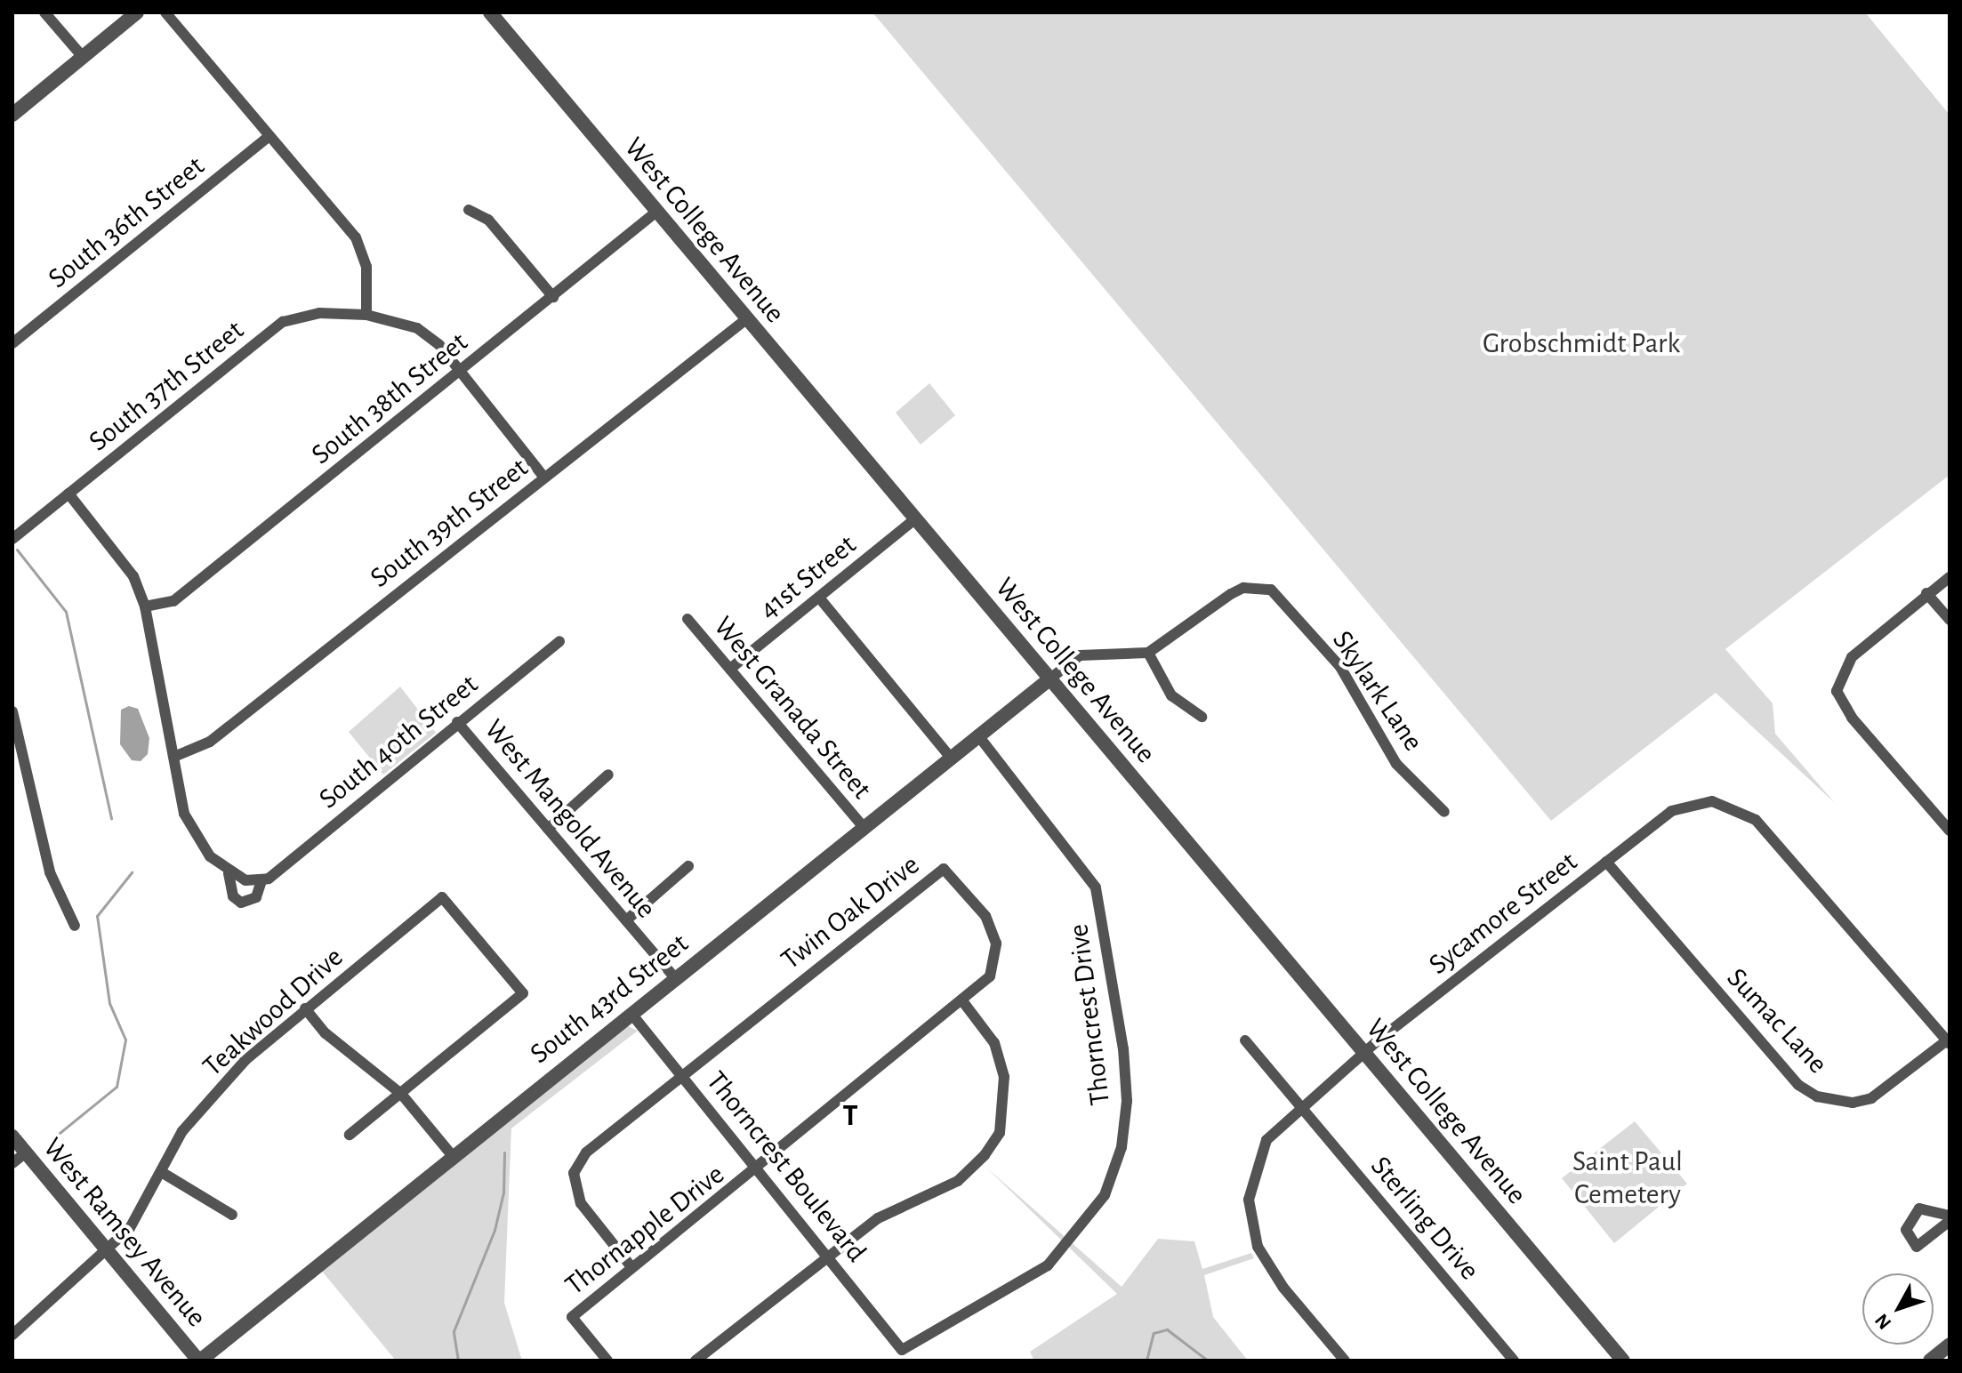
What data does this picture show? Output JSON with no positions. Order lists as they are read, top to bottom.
{
  "streets": {
    "street": [
      "South 36th Street",
      "West College Avenue",
      "South 37th Street",
      "South 38th Street",
      "South 39th Street",
      "41st Street",
      "Skylark Lane",
      "West Granada Street",
      "South 40th Street",
      "West Mangold Avenue",
      "Twin Oak Drive",
      "Sycamore Street",
      "South 43rd Street",
      "Teakwood Drive",
      "Thorncrest Drive",
      "Sumac Lane",
      "Thorncrest Boulevard",
      "Sterling Drive",
      "Thornapple Drive",
      "West Ramsey Avenue"
    ]
  },
  "crossings": [
    ["West College Avenue", "South 38th Street"],
    ["West College Avenue", "South 39th Street"],
    ["West College Avenue", "41st Street"],
    ["West College Avenue", "Sycamore Street"],
    ["West College Avenue", "South 43rd Street"],
    ["41st Street", "West Granada Street"],
    ["West Granada Street", "South 43rd Street"],
    ["South 40th Street", "West Mangold Avenue"],
    ["West Mangold Avenue", "South 43rd Street"],
    ["Twin Oak Drive", "Thorncrest Boulevard"],
    ["Twin Oak Drive", "Thornapple Drive"],
    ["Sycamore Street", "Sumac Lane"],
    ["Sycamore Street", "Sterling Drive"],
    ["South 43rd Street", "Thorncrest Drive"],
    ["South 43rd Street", "Thorncrest Boulevard"],
    ["South 43rd Street", "West Ramsey Avenue"],
    ["Teakwood Drive", "West Ramsey Avenue"],
    ["Thorncrest Drive", "Thorncrest Boulevard"],
    ["Thorncrest Boulevard", "Thornapple Drive"]
  ],
  "districts": ["T"],
  "parks": ["Grobschmidt Park", "Saint Paul Cemetery"],
  "north": "bottom left"
}
